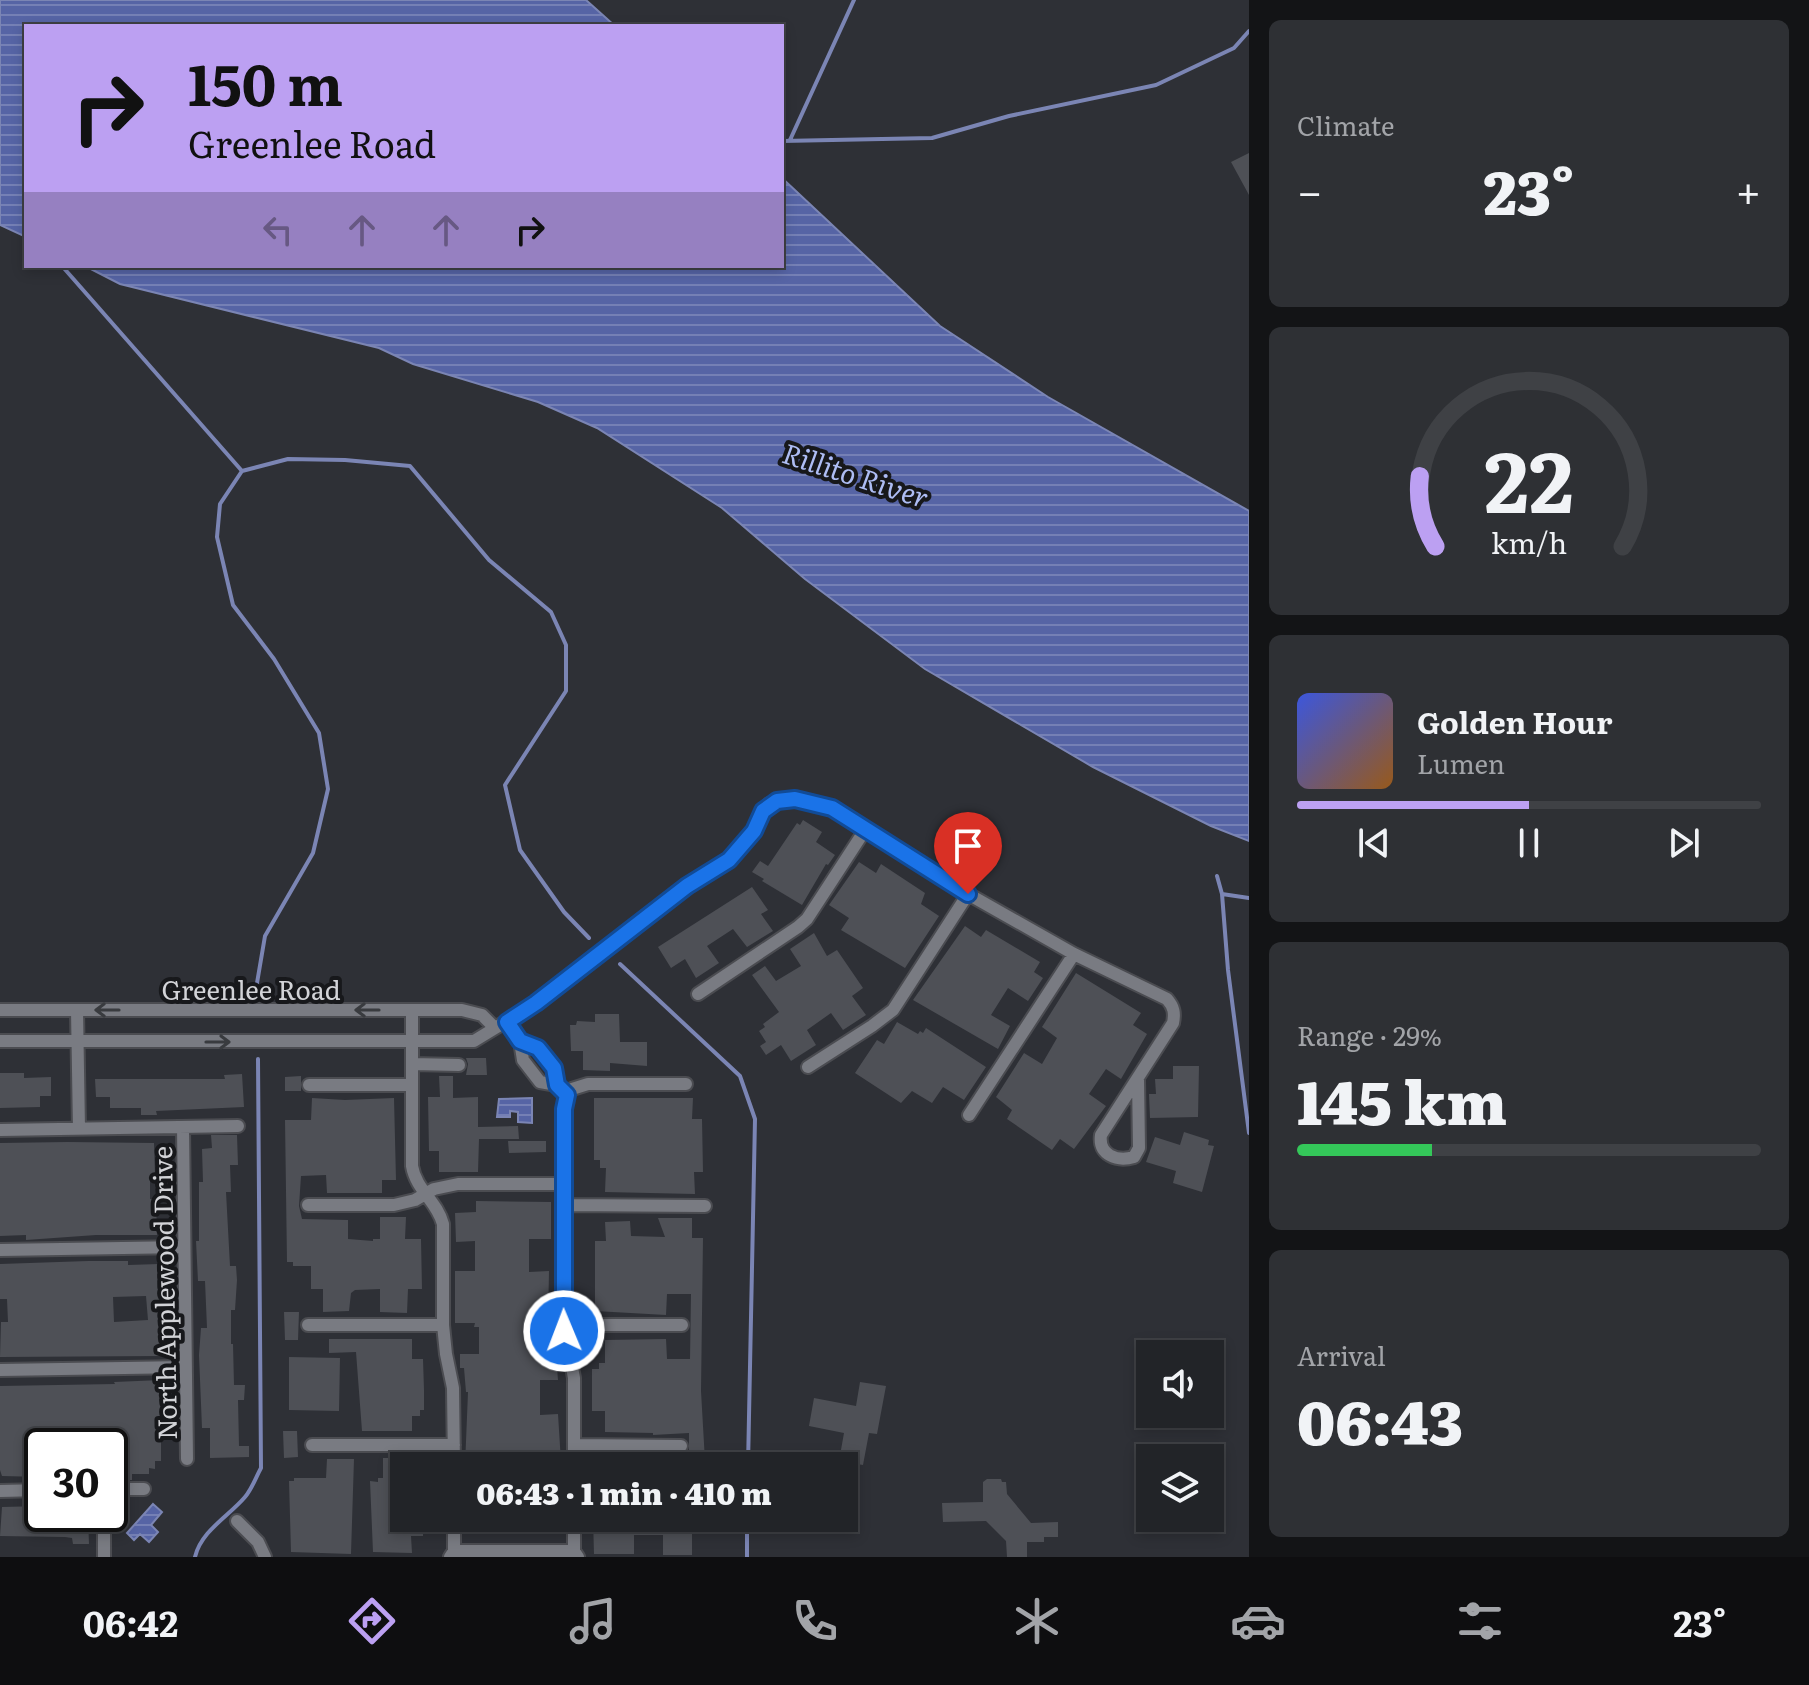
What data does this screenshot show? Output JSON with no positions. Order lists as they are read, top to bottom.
{
  "streets": {
    "street": ["Greenlee Road", "North Applewood Drive"]
  },
  "water": ["Rillito River"],
  "page": {
    "tile": [
      "Climate",
      ["Range · 29%", "145 km"],
      ["Arrival", "06:43"]
    ],
    "turn": ["150 m", "Greenlee Road"],
    "heat": ["−", "23°", "+"],
    "song": ["Golden Hour", "Lumen"],
    "limit": "30",
    "trip": "06:43 · 1 min · 410 m",
    "tabs": ["06:42", "23°"],
    "gauge": ["22", "km/h"]
  }
}
